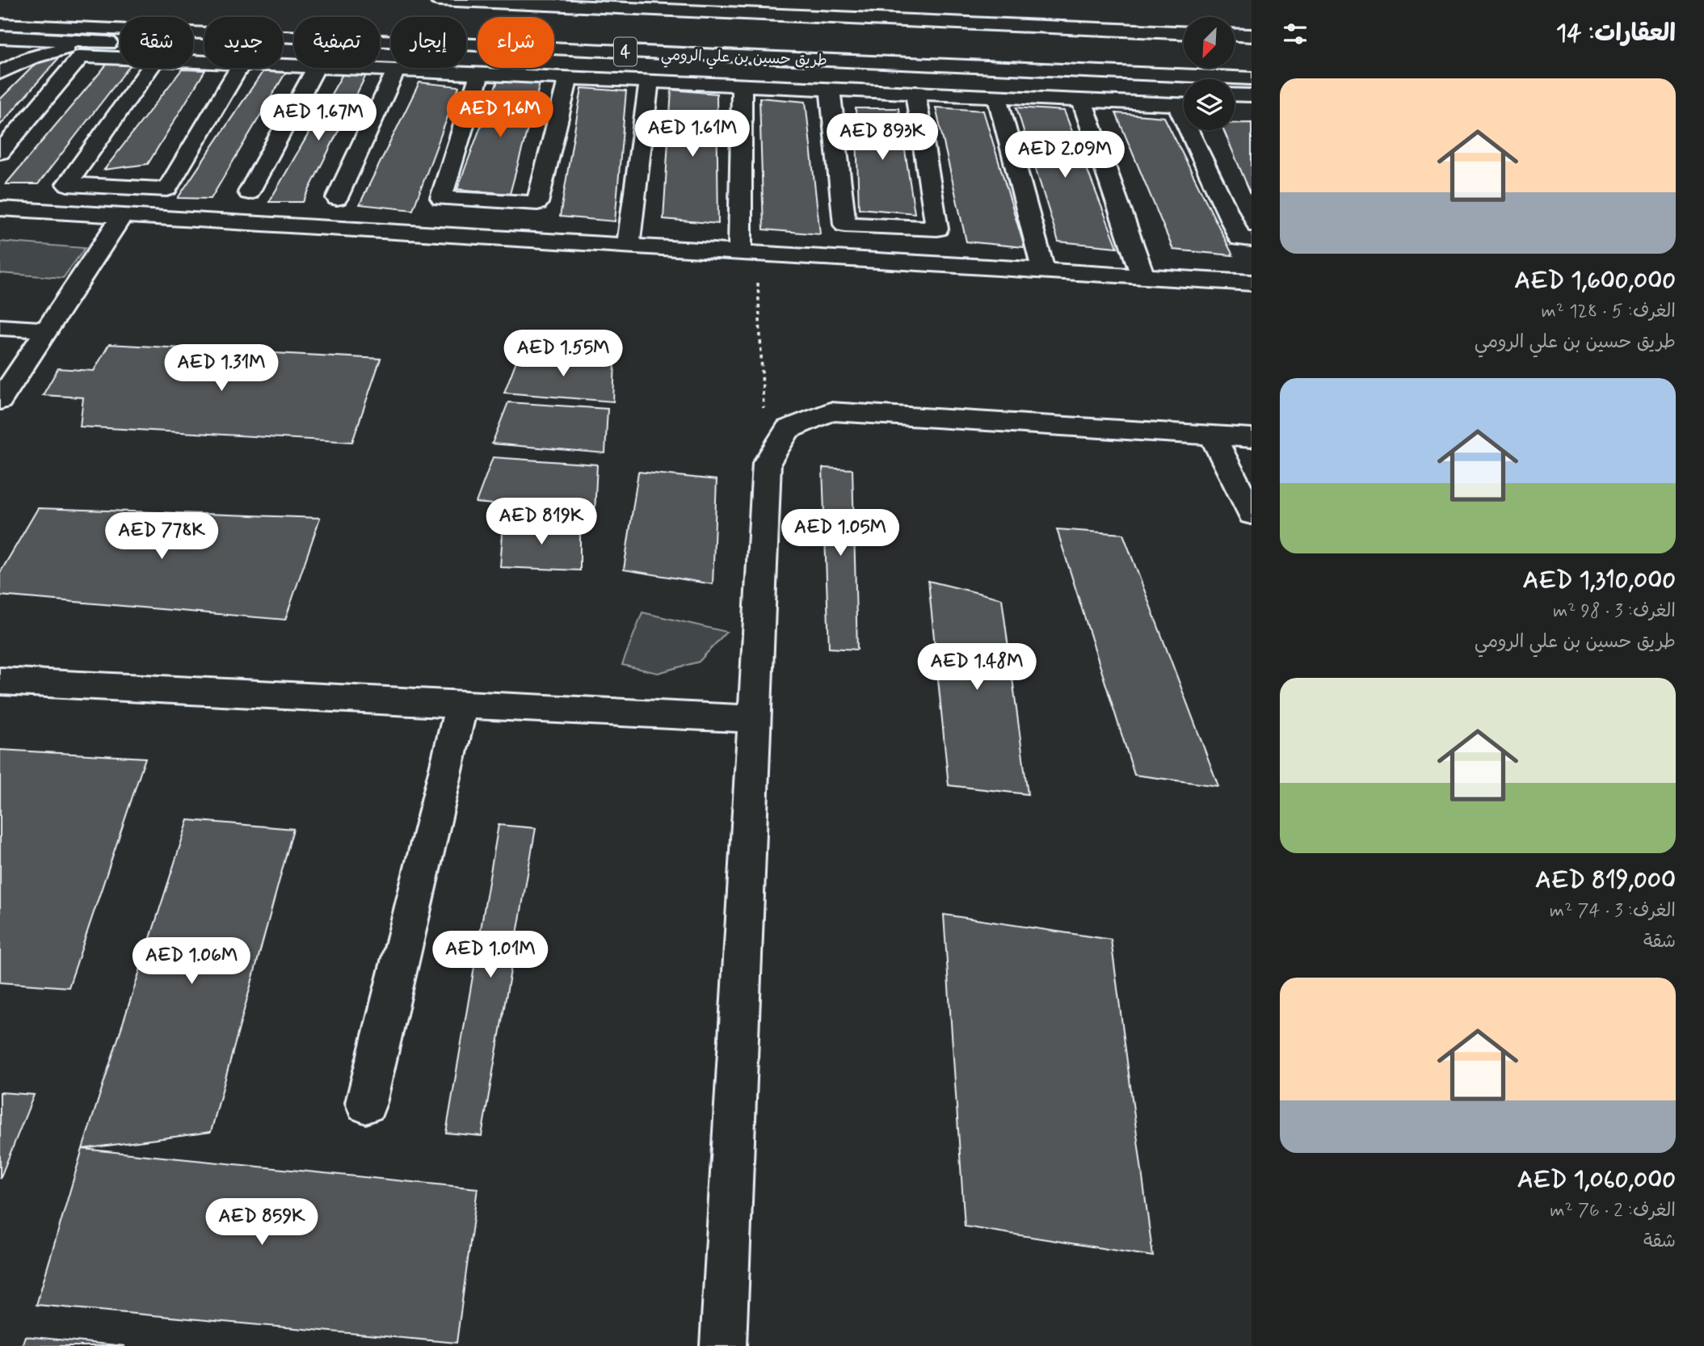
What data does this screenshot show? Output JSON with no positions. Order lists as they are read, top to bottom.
{
  "streets": {
    "main road": ["4", "طريق حسين بن علي الرومي"]
  },
  "north": "bottom left",
  "page": {
    "heading": "العقارات: 14",
    "chip": [
      "شراء",
      "إيجار",
      "تصفية",
      "جديد",
      "شقة"
    ],
    "list": [
      {
        "name": "AED 1,600,000",
        "note": "الغرف: 5 · 128 m² · طريق حسين بن علي الرومي"
      },
      {
        "name": "AED 1,310,000",
        "note": "الغرف: 3 · 98 m² · طريق حسين بن علي الرومي"
      },
      {
        "name": "AED 819,000",
        "note": "الغرف: 3 · 74 m² · شقة"
      },
      {
        "name": "AED 1,060,000",
        "note": "الغرف: 2 · 76 m² · شقة"
      }
    ],
    "price": [
      "AED 1.6M",
      "AED 1.67M",
      "AED 1.61M",
      "AED 893K",
      "AED 2.09M",
      "AED 1.55M",
      "AED 1.31M",
      "AED 819K",
      "AED 1.05M",
      "AED 778K",
      "AED 1.48M",
      "AED 1.01M",
      "AED 1.06M",
      "AED 859K"
    ]
  }
}
